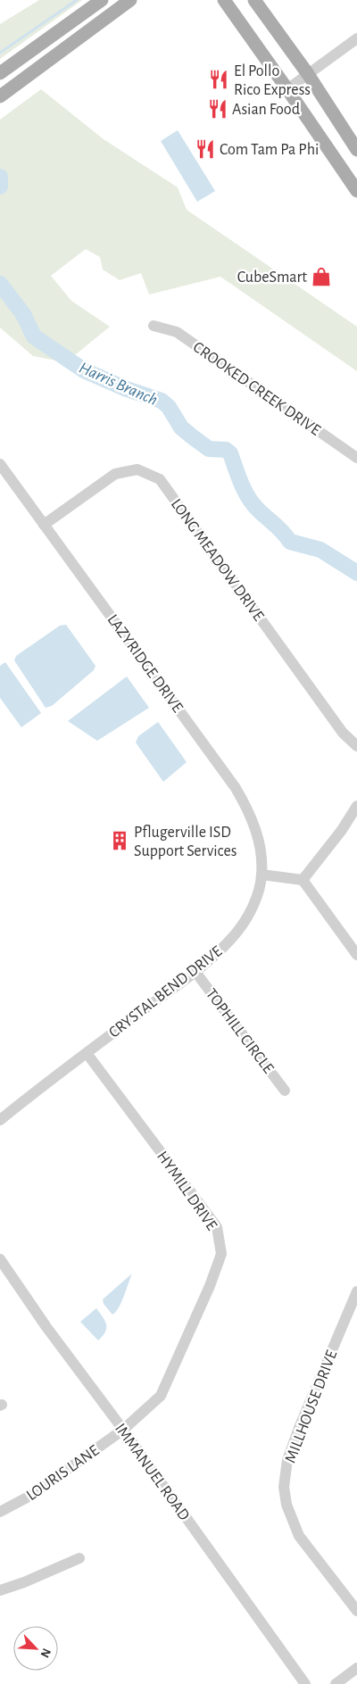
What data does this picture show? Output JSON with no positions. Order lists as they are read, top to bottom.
{
  "streets": {
    "street": [
      "CROOKED CREEK DRIVE",
      "LONG MEADOW DRIVE",
      "LAZYRIDGE DRIVE",
      "CRYSTAL BEND DRIVE",
      "TOPHILL CIRCLE",
      "HYMILL DRIVE",
      "MILLHOUSE DRIVE",
      "IMMANUEL ROAD",
      "LOURIS LANE"
    ]
  },
  "crossings": [
    ["LONG MEADOW DRIVE", "LAZYRIDGE DRIVE"],
    ["LAZYRIDGE DRIVE", "CRYSTAL BEND DRIVE"],
    ["CRYSTAL BEND DRIVE", "TOPHILL CIRCLE"],
    ["CRYSTAL BEND DRIVE", "HYMILL DRIVE"],
    ["HYMILL DRIVE", "IMMANUEL ROAD"],
    ["HYMILL DRIVE", "LOURIS LANE"],
    ["IMMANUEL ROAD", "LOURIS LANE"]
  ],
  "water": ["Harris Branch"],
  "places": {
    "restaurant": ["El Pollo Rico Express", "Asian Food", "Com Tam Pa Phi"],
    "shop": ["CubeSmart"],
    "building": ["Pflugerville ISD Support Services"]
  },
  "north": "bottom right"
}
